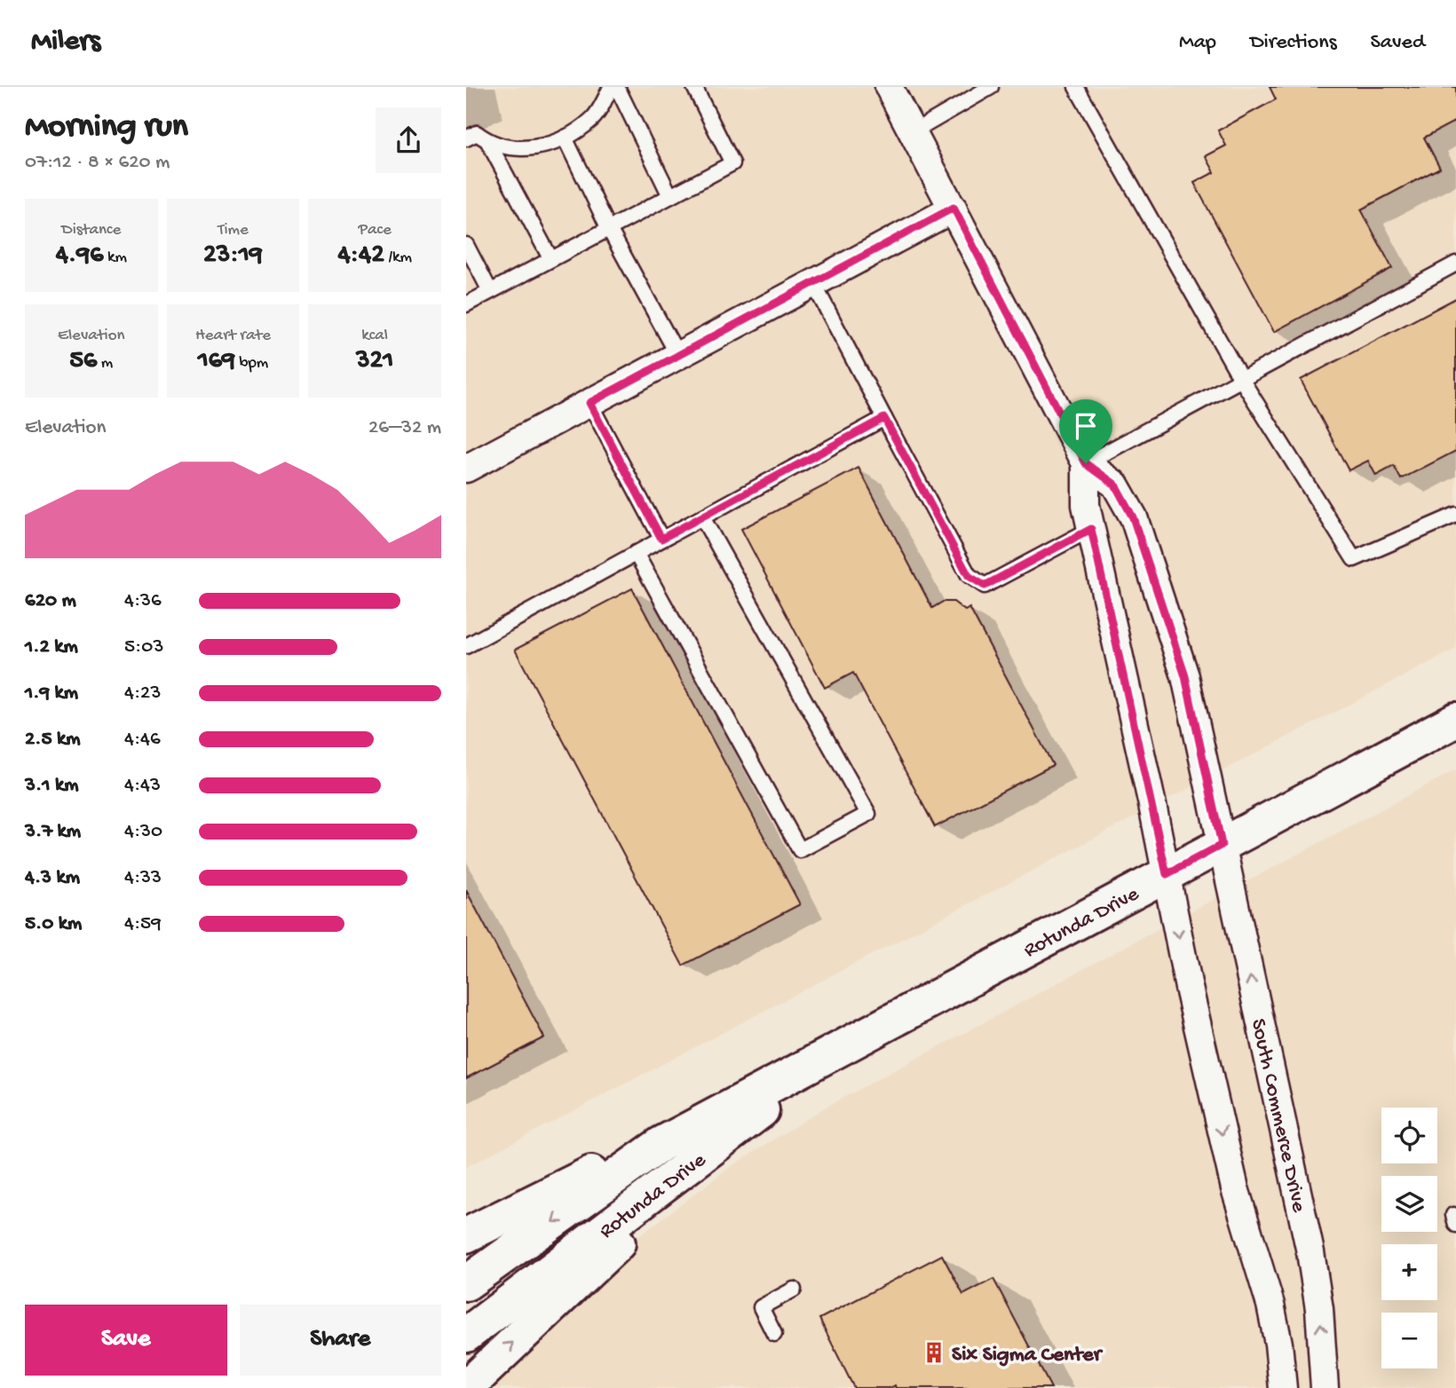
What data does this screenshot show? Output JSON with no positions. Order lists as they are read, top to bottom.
{
  "streets": {
    "main road": ["Rotunda Drive"],
    "street": ["South Commerce Drive"]
  },
  "crossings": [
    ["Rotunda Drive", "South Commerce Drive"]
  ],
  "places": {
    "building": ["Six Sigma Center"]
  },
  "page": {
    "header": "Milers",
    "nav": ["Map", "Directions", "Saved"],
    "heading": ["Morning run", "07:12 · 8 × 620 m"],
    "stats": [
      ["Distance", "4.96 km"],
      ["Time", "23:19"],
      ["Pace", "4:42 /km"],
      ["Elevation", "56 m"],
      ["Heart rate", "169 bpm"],
      ["kcal", "321"]
    ],
    "chart": ["Elevation", "26–32 m"],
    "list": [
      {
        "name": "620 m",
        "note": "4:36"
      },
      {
        "name": "1.2 km",
        "note": "5:03"
      },
      {
        "name": "1.9 km",
        "note": "4:23"
      },
      {
        "name": "2.5 km",
        "note": "4:46"
      },
      {
        "name": "3.1 km",
        "note": "4:43"
      },
      {
        "name": "3.7 km",
        "note": "4:30"
      },
      {
        "name": "4.3 km",
        "note": "4:33"
      },
      {
        "name": "5.0 km",
        "note": "4:59"
      }
    ],
    "map_buttons": ["+", "−"],
    "buttons": ["Save", "Share"]
  }
}
